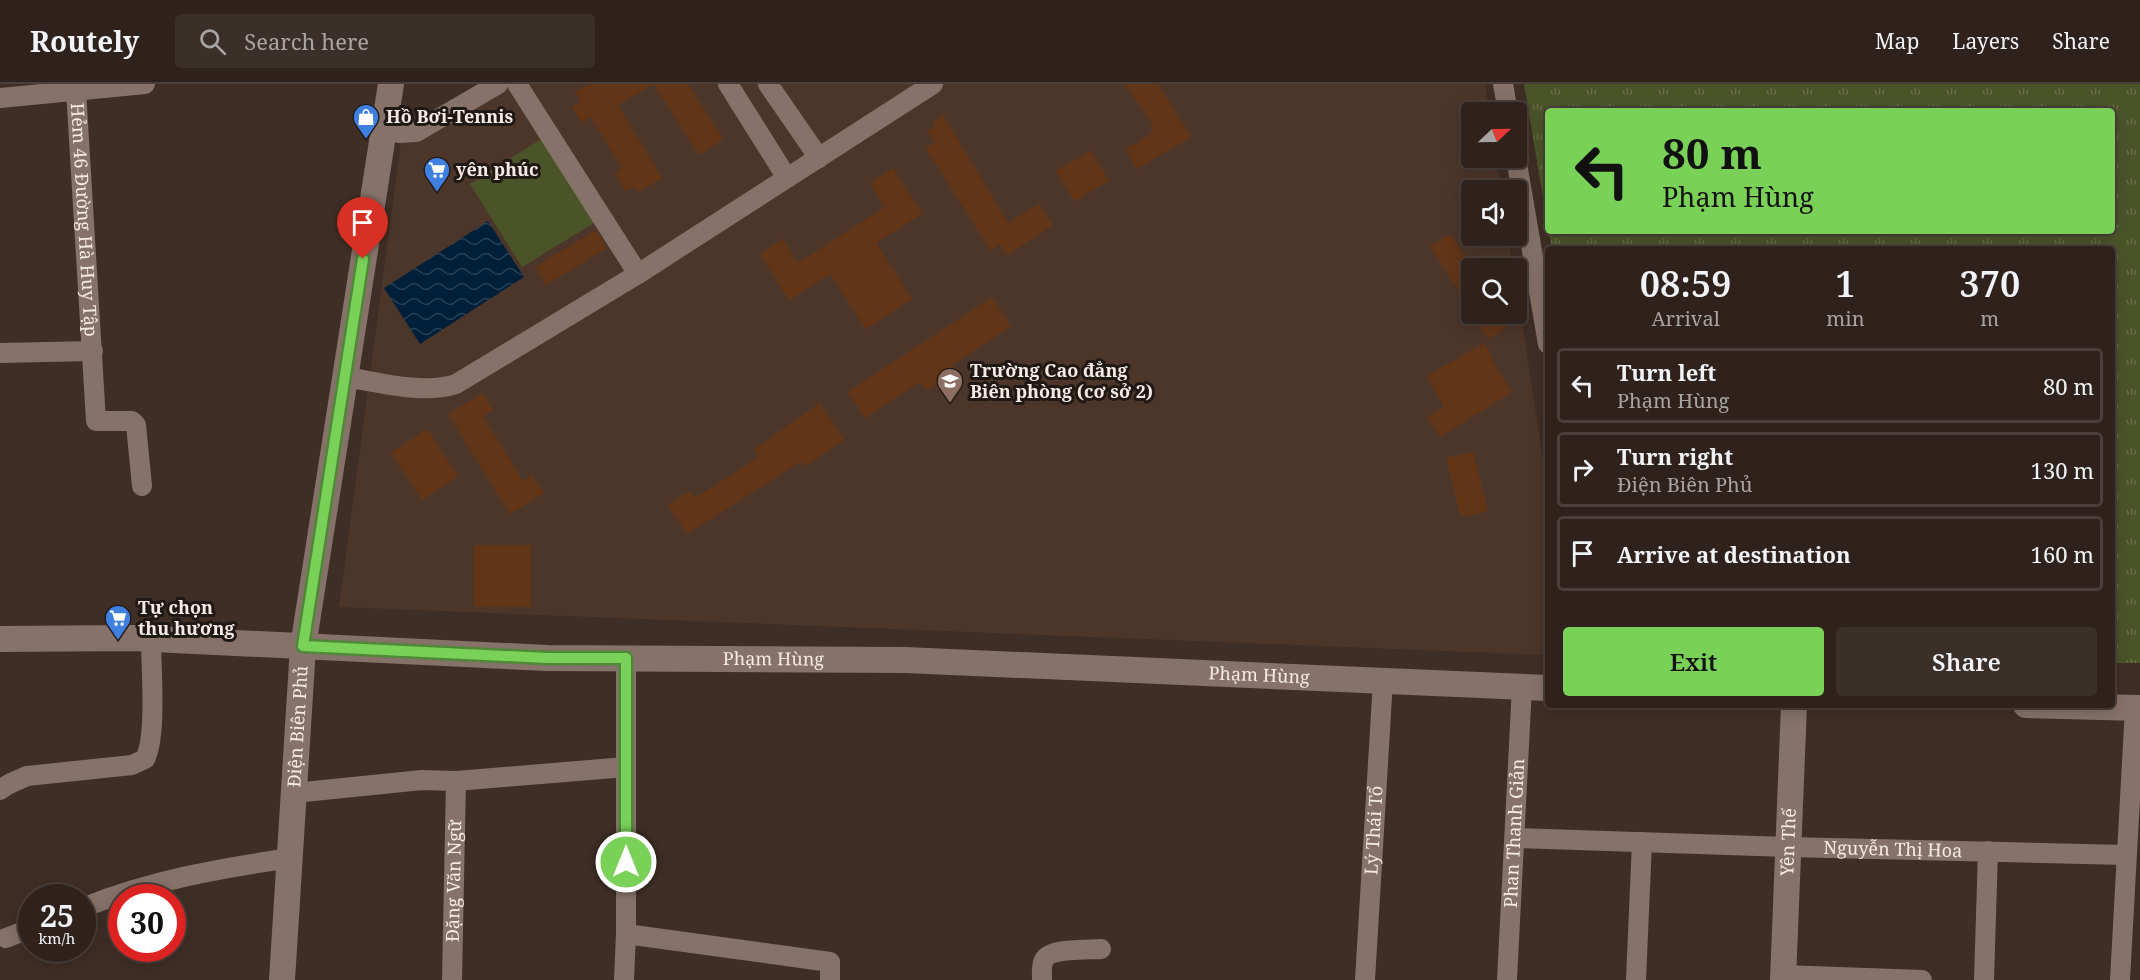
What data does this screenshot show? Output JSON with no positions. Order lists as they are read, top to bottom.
{
  "streets": {
    "street": [
      "Hẻm 46 Đường Hà Huy Tập",
      "Phạm Hùng",
      "Điện Biên Phủ",
      "Lý Thái Tổ",
      "Phan Thanh Giản",
      "Yên Thế",
      "Nguyễn Thị Hoa",
      "Đặng Văn Ngữ"
    ]
  },
  "crossings": [
    ["Phạm Hùng", "Điện Biên Phủ"],
    ["Phạm Hùng", "Lý Thái Tổ"],
    ["Phạm Hùng", "Phan Thanh Giản"],
    ["Phan Thanh Giản", "Nguyễn Thị Hoa"],
    ["Yên Thế", "Nguyễn Thị Hoa"]
  ],
  "places": {
    "shop": ["Hồ Bơi-Tennis"],
    "supermarket": ["yên phúc", "Tự chọn thu hương"],
    "school or university": ["Trường Cao đẳng Biên phòng (cơ sở 2)"]
  },
  "north": "right",
  "page": {
    "header": "Routely",
    "search": "Search here",
    "nav": ["Map", "Layers", "Share"],
    "turn": ["80 m", "Phạm Hùng"],
    "eta": [
      "08:59",
      "Arrival",
      "1",
      "min",
      "370",
      "m"
    ],
    "list": [
      {
        "name": "Turn left",
        "note": "Phạm Hùng",
        "value": "80 m"
      },
      {
        "name": "Turn right",
        "note": "Điện Biên Phủ",
        "value": "130 m"
      },
      {
        "name": "Arrive at destination",
        "value": "160 m"
      }
    ],
    "buttons": ["Exit", "Share"],
    "speed": "25 km/h",
    "limit": "30"
  }
}
